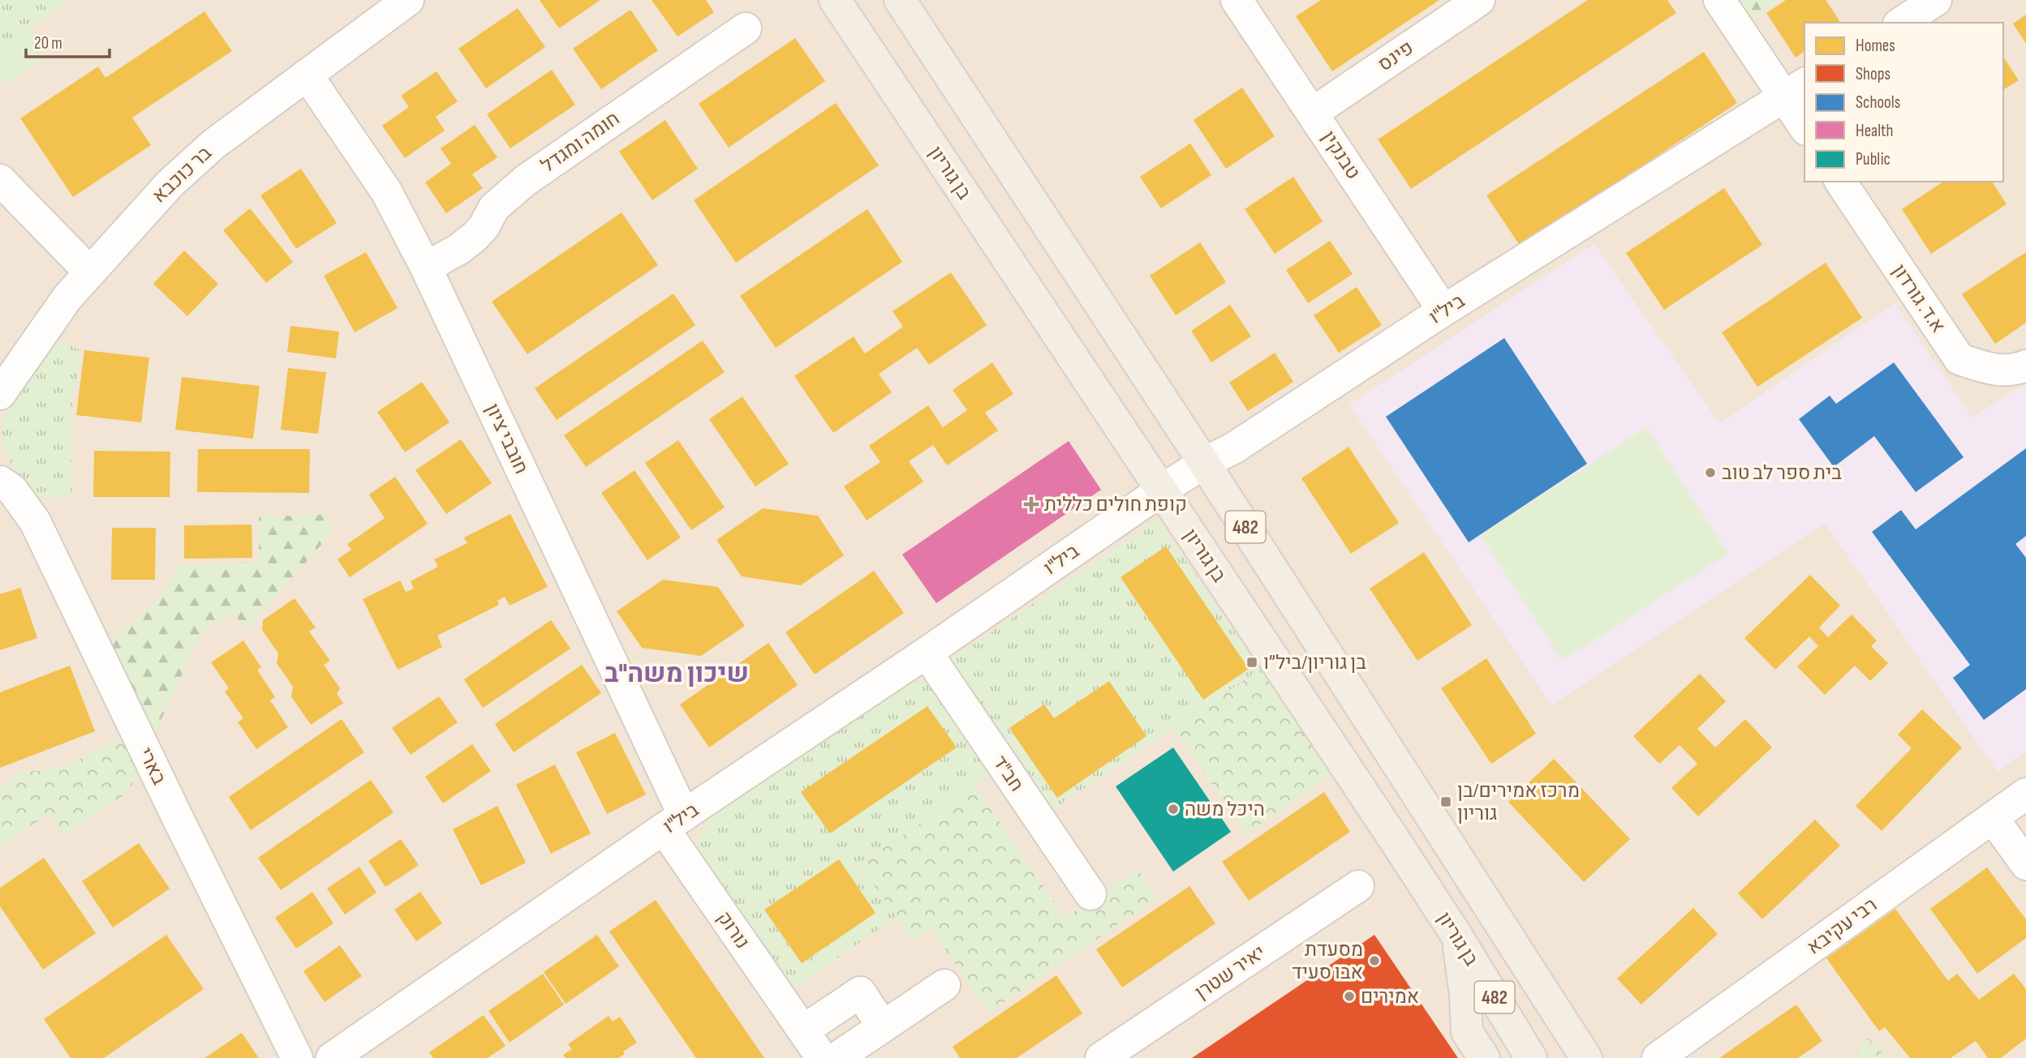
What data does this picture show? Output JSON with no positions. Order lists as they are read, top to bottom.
{
  "streets": {
    "main road": ["בן גוריון", "482"],
    "street": [
      "פינס",
      "חומה ומגדל",
      "טבנקין",
      "בר כוכבא",
      "א.ד. גורדון",
      "ביל\"ו",
      "חובבי ציון",
      "בארי",
      "חב\"ד",
      "רבי עקיבא",
      "נורוק",
      "יאיר שטרן"
    ]
  },
  "crossings": [
    ["פינס", "טבנקין"],
    ["חומה ומגדל", "חובבי ציון"],
    ["טבנקין", "ביל\"ו"],
    ["בן גוריון", "ביל\"ו"],
    ["בר כוכבא", "חובבי ציון"],
    ["ביל\"ו", "חובבי ציון"],
    ["ביל\"ו", "482"],
    ["ביל\"ו", "חב\"ד"],
    ["ביל\"ו", "נורוק"],
    ["חובבי ציון", "נורוק"]
  ],
  "districts": ["שיכון משה\"ב"],
  "places": {
    "other": [
      "בית ספר לב טוב",
      "היכל משה",
      "מסעדת אבו סעיד",
      "אמירים"
    ],
    "health": ["קופת חולים כללית"],
    "transit": ["בן גוריון/ביל״ו", "מרכז אמירים/בן גוריון"]
  },
  "legend": [
    "Homes",
    "Shops",
    "Schools",
    "Health",
    "Public"
  ],
  "scale_bar": "20 m"
}
